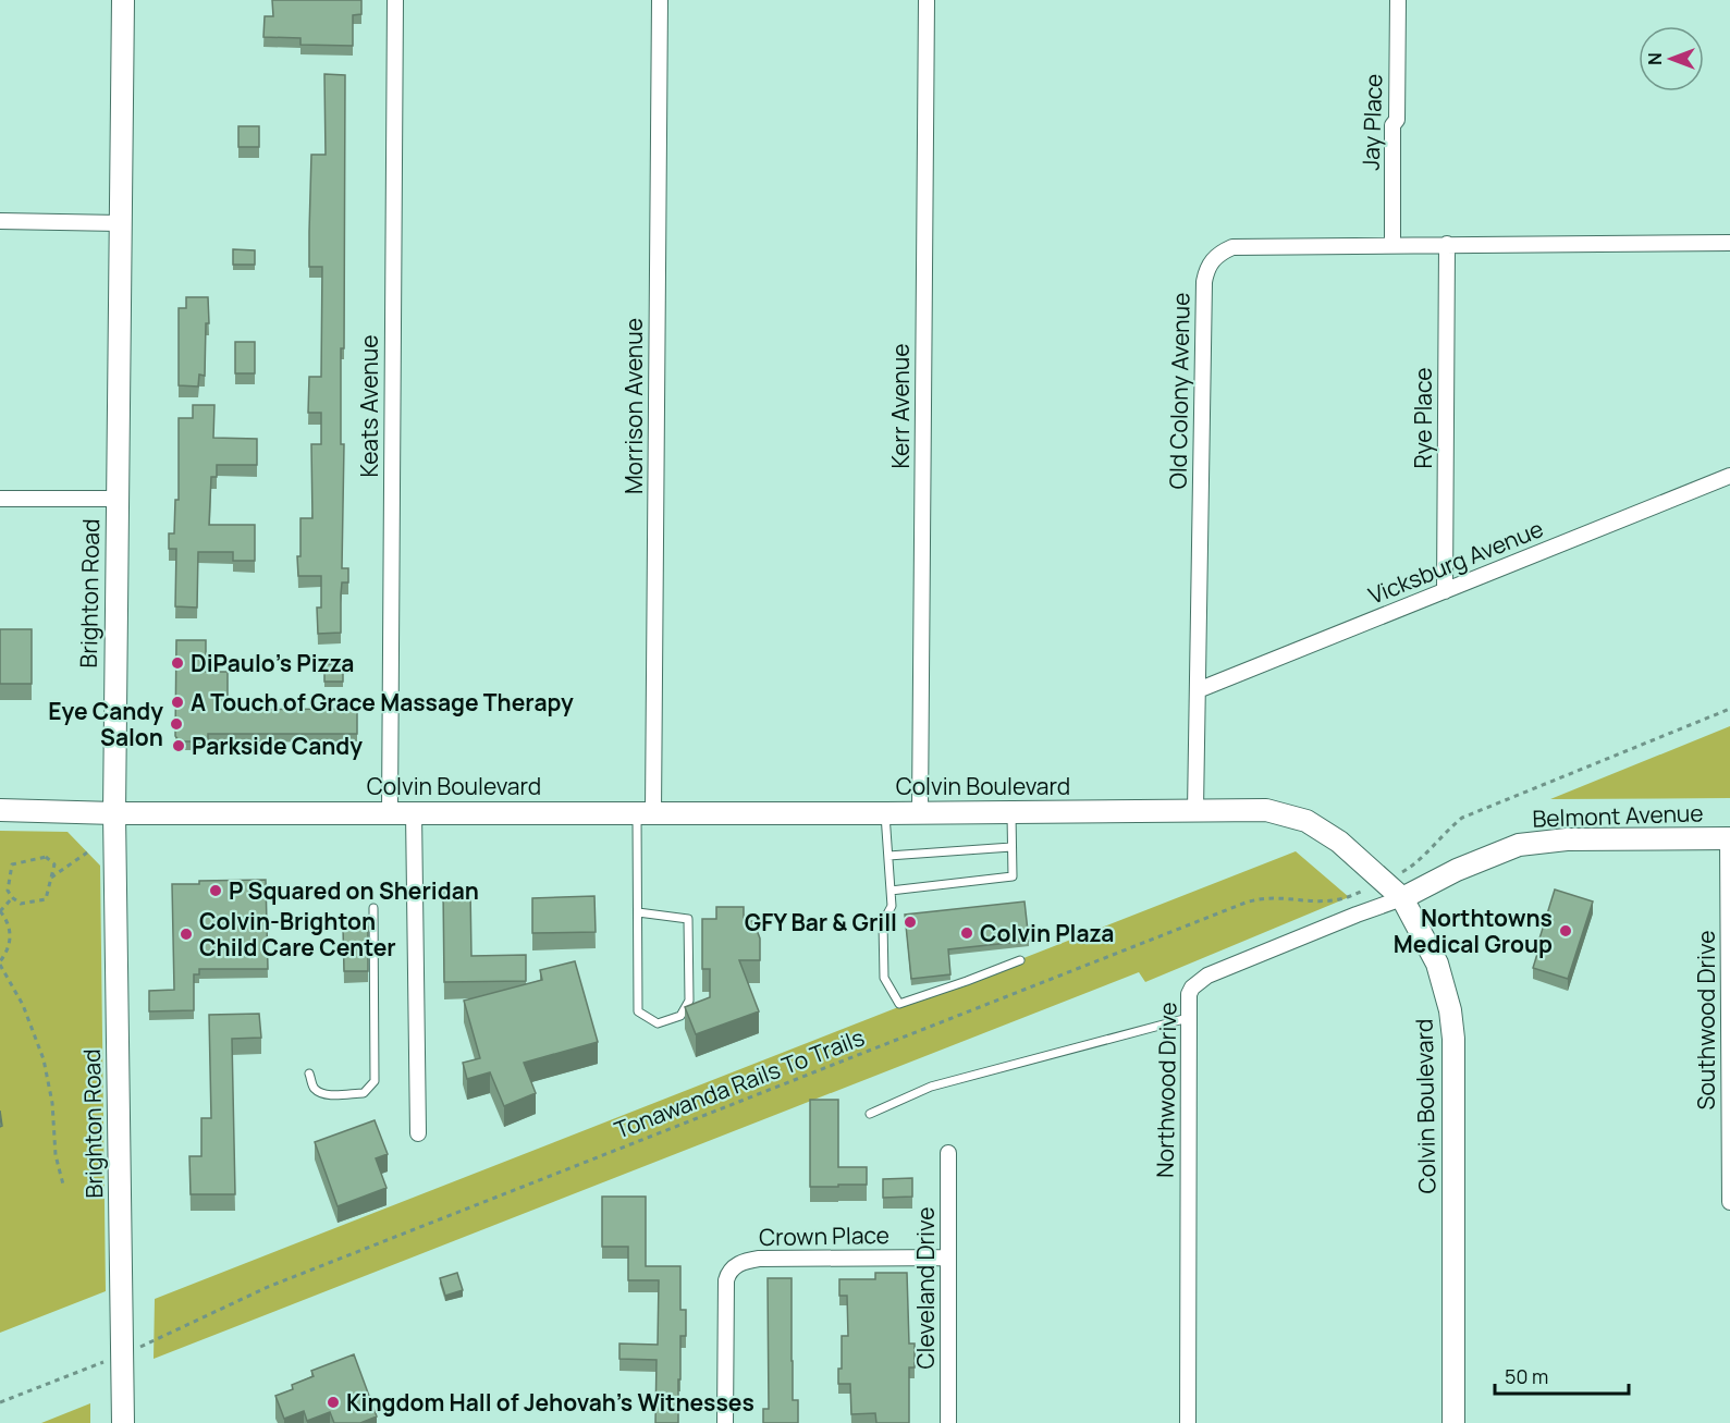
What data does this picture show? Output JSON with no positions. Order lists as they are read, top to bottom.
{
  "streets": {
    "street": [
      "Jay Place",
      "Old Colony Avenue",
      "Keats Avenue",
      "Morrison Avenue",
      "Kerr Avenue",
      "Rye Place",
      "Vicksburg Avenue",
      "Brighton Road",
      "Colvin Boulevard",
      "Belmont Avenue",
      "Southwood Drive",
      "Northwood Drive",
      "Crown Place",
      "Cleveland Drive"
    ],
    "path": ["Tonawanda Rails To Trails"]
  },
  "crossings": [
    ["Jay Place", "Old Colony Avenue"],
    ["Old Colony Avenue", "Rye Place"],
    ["Old Colony Avenue", "Vicksburg Avenue"],
    ["Old Colony Avenue", "Colvin Boulevard"],
    ["Keats Avenue", "Colvin Boulevard"],
    ["Morrison Avenue", "Colvin Boulevard"],
    ["Kerr Avenue", "Colvin Boulevard"],
    ["Rye Place", "Vicksburg Avenue"],
    ["Brighton Road", "Colvin Boulevard"],
    ["Colvin Boulevard", "Belmont Avenue"],
    ["Colvin Boulevard", "Northwood Drive"],
    ["Belmont Avenue", "Southwood Drive"],
    ["Belmont Avenue", "Northwood Drive"],
    ["Crown Place", "Cleveland Drive"]
  ],
  "places": [
    "DiPaulo's Pizza",
    "A Touch of Grace Massage Therapy",
    "Eye Candy Salon",
    "Parkside Candy",
    "P Squared on Sheridan",
    "GFY Bar & Grill",
    "Northtowns Medical Group",
    "Colvin Plaza",
    "Colvin-Brighton Child Care Center",
    "Kingdom Hall of Jehovah’s Witnesses"
  ],
  "scale_bar": "50 m",
  "north": "left"
}
